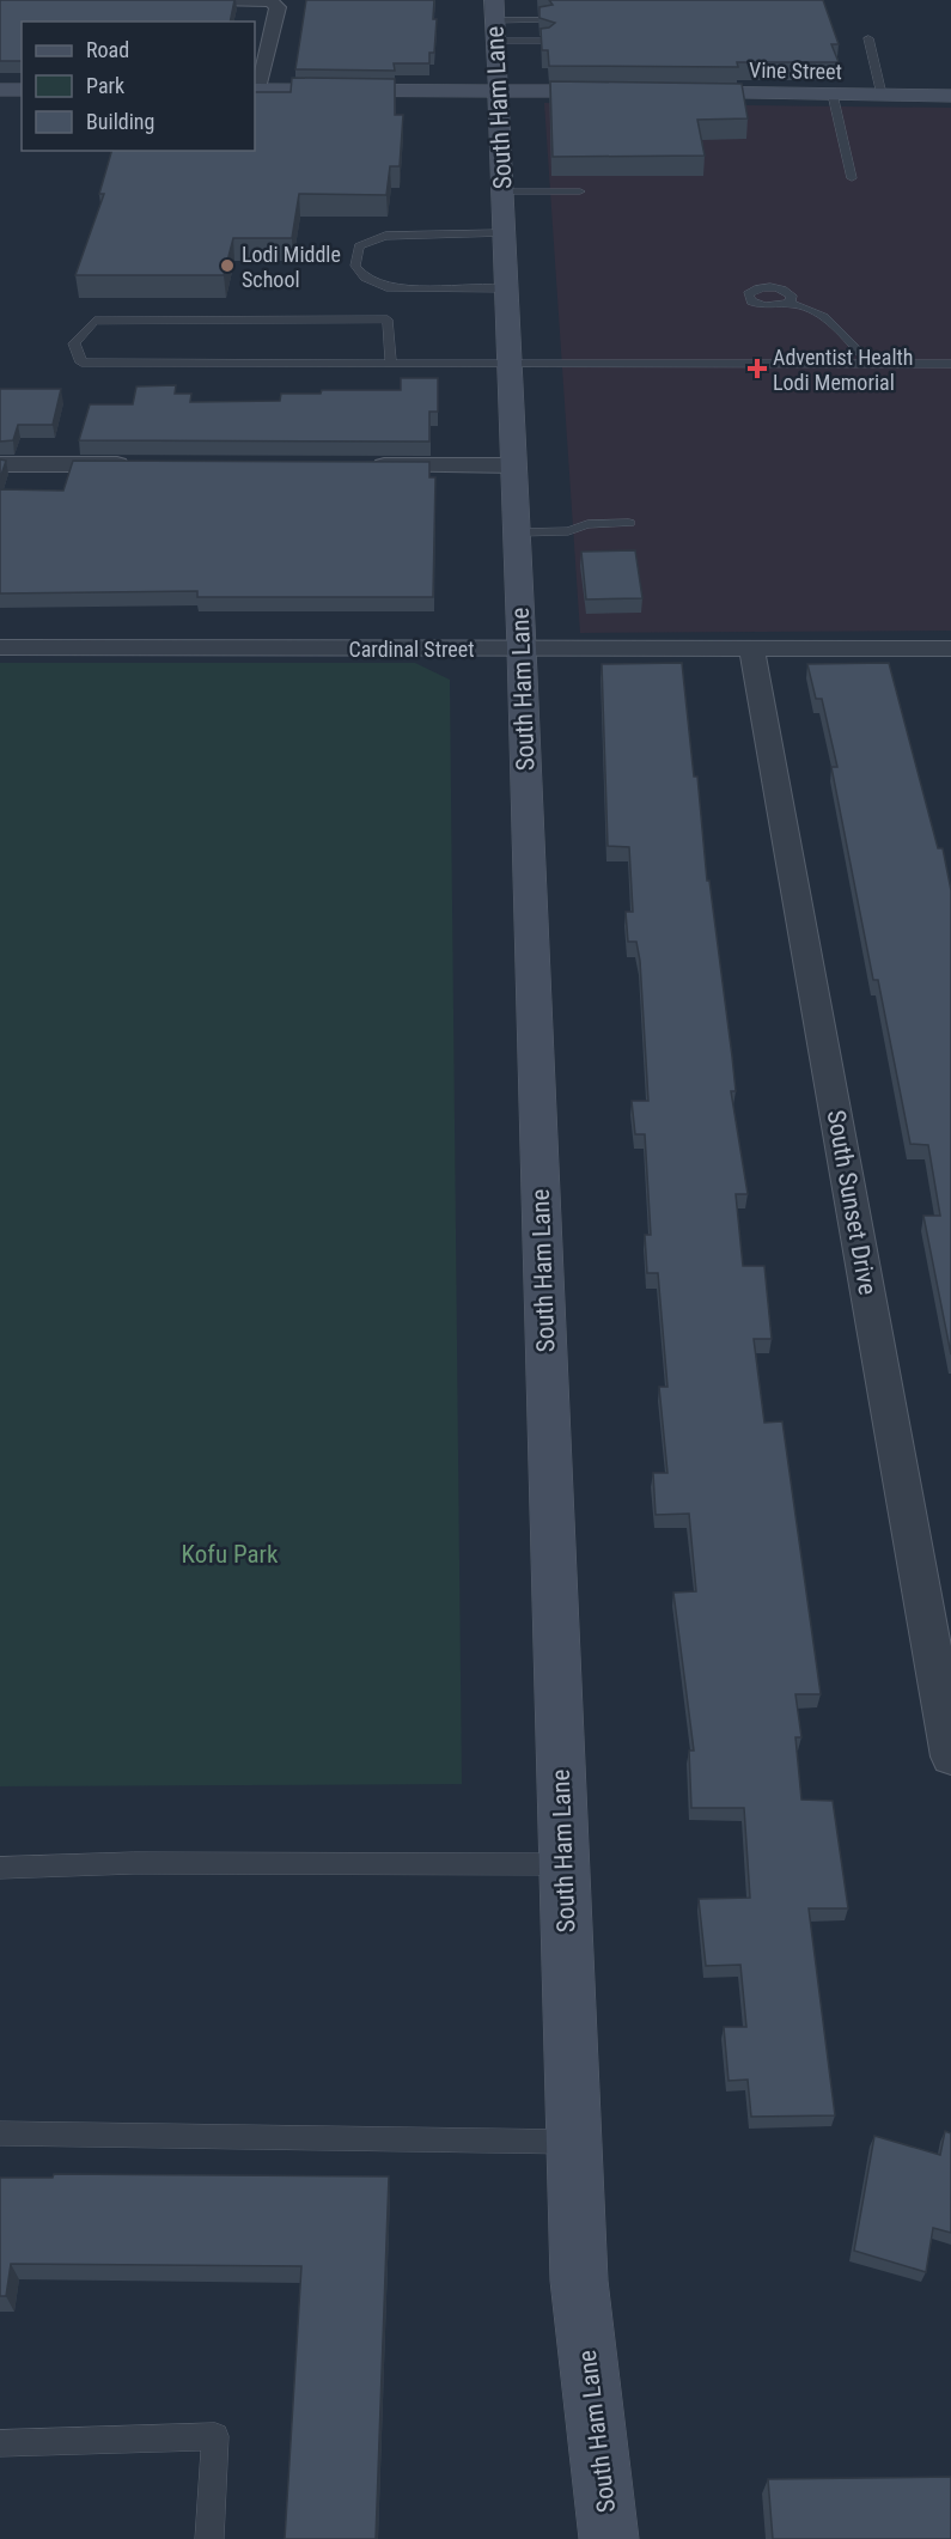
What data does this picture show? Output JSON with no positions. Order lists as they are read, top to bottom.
{
  "streets": {
    "main road": ["Vine Street", "South Ham Lane"],
    "street": ["Cardinal Street", "South Sunset Drive"]
  },
  "crossings": [
    ["South Ham Lane", "Cardinal Street"],
    ["Cardinal Street", "South Sunset Drive"]
  ],
  "parks": ["Kofu Park"],
  "places": {
    "other": ["Lodi Middle School"],
    "health": ["Adventist Health Lodi Memorial"]
  },
  "legend": ["Road", "Park", "Building"]
}
